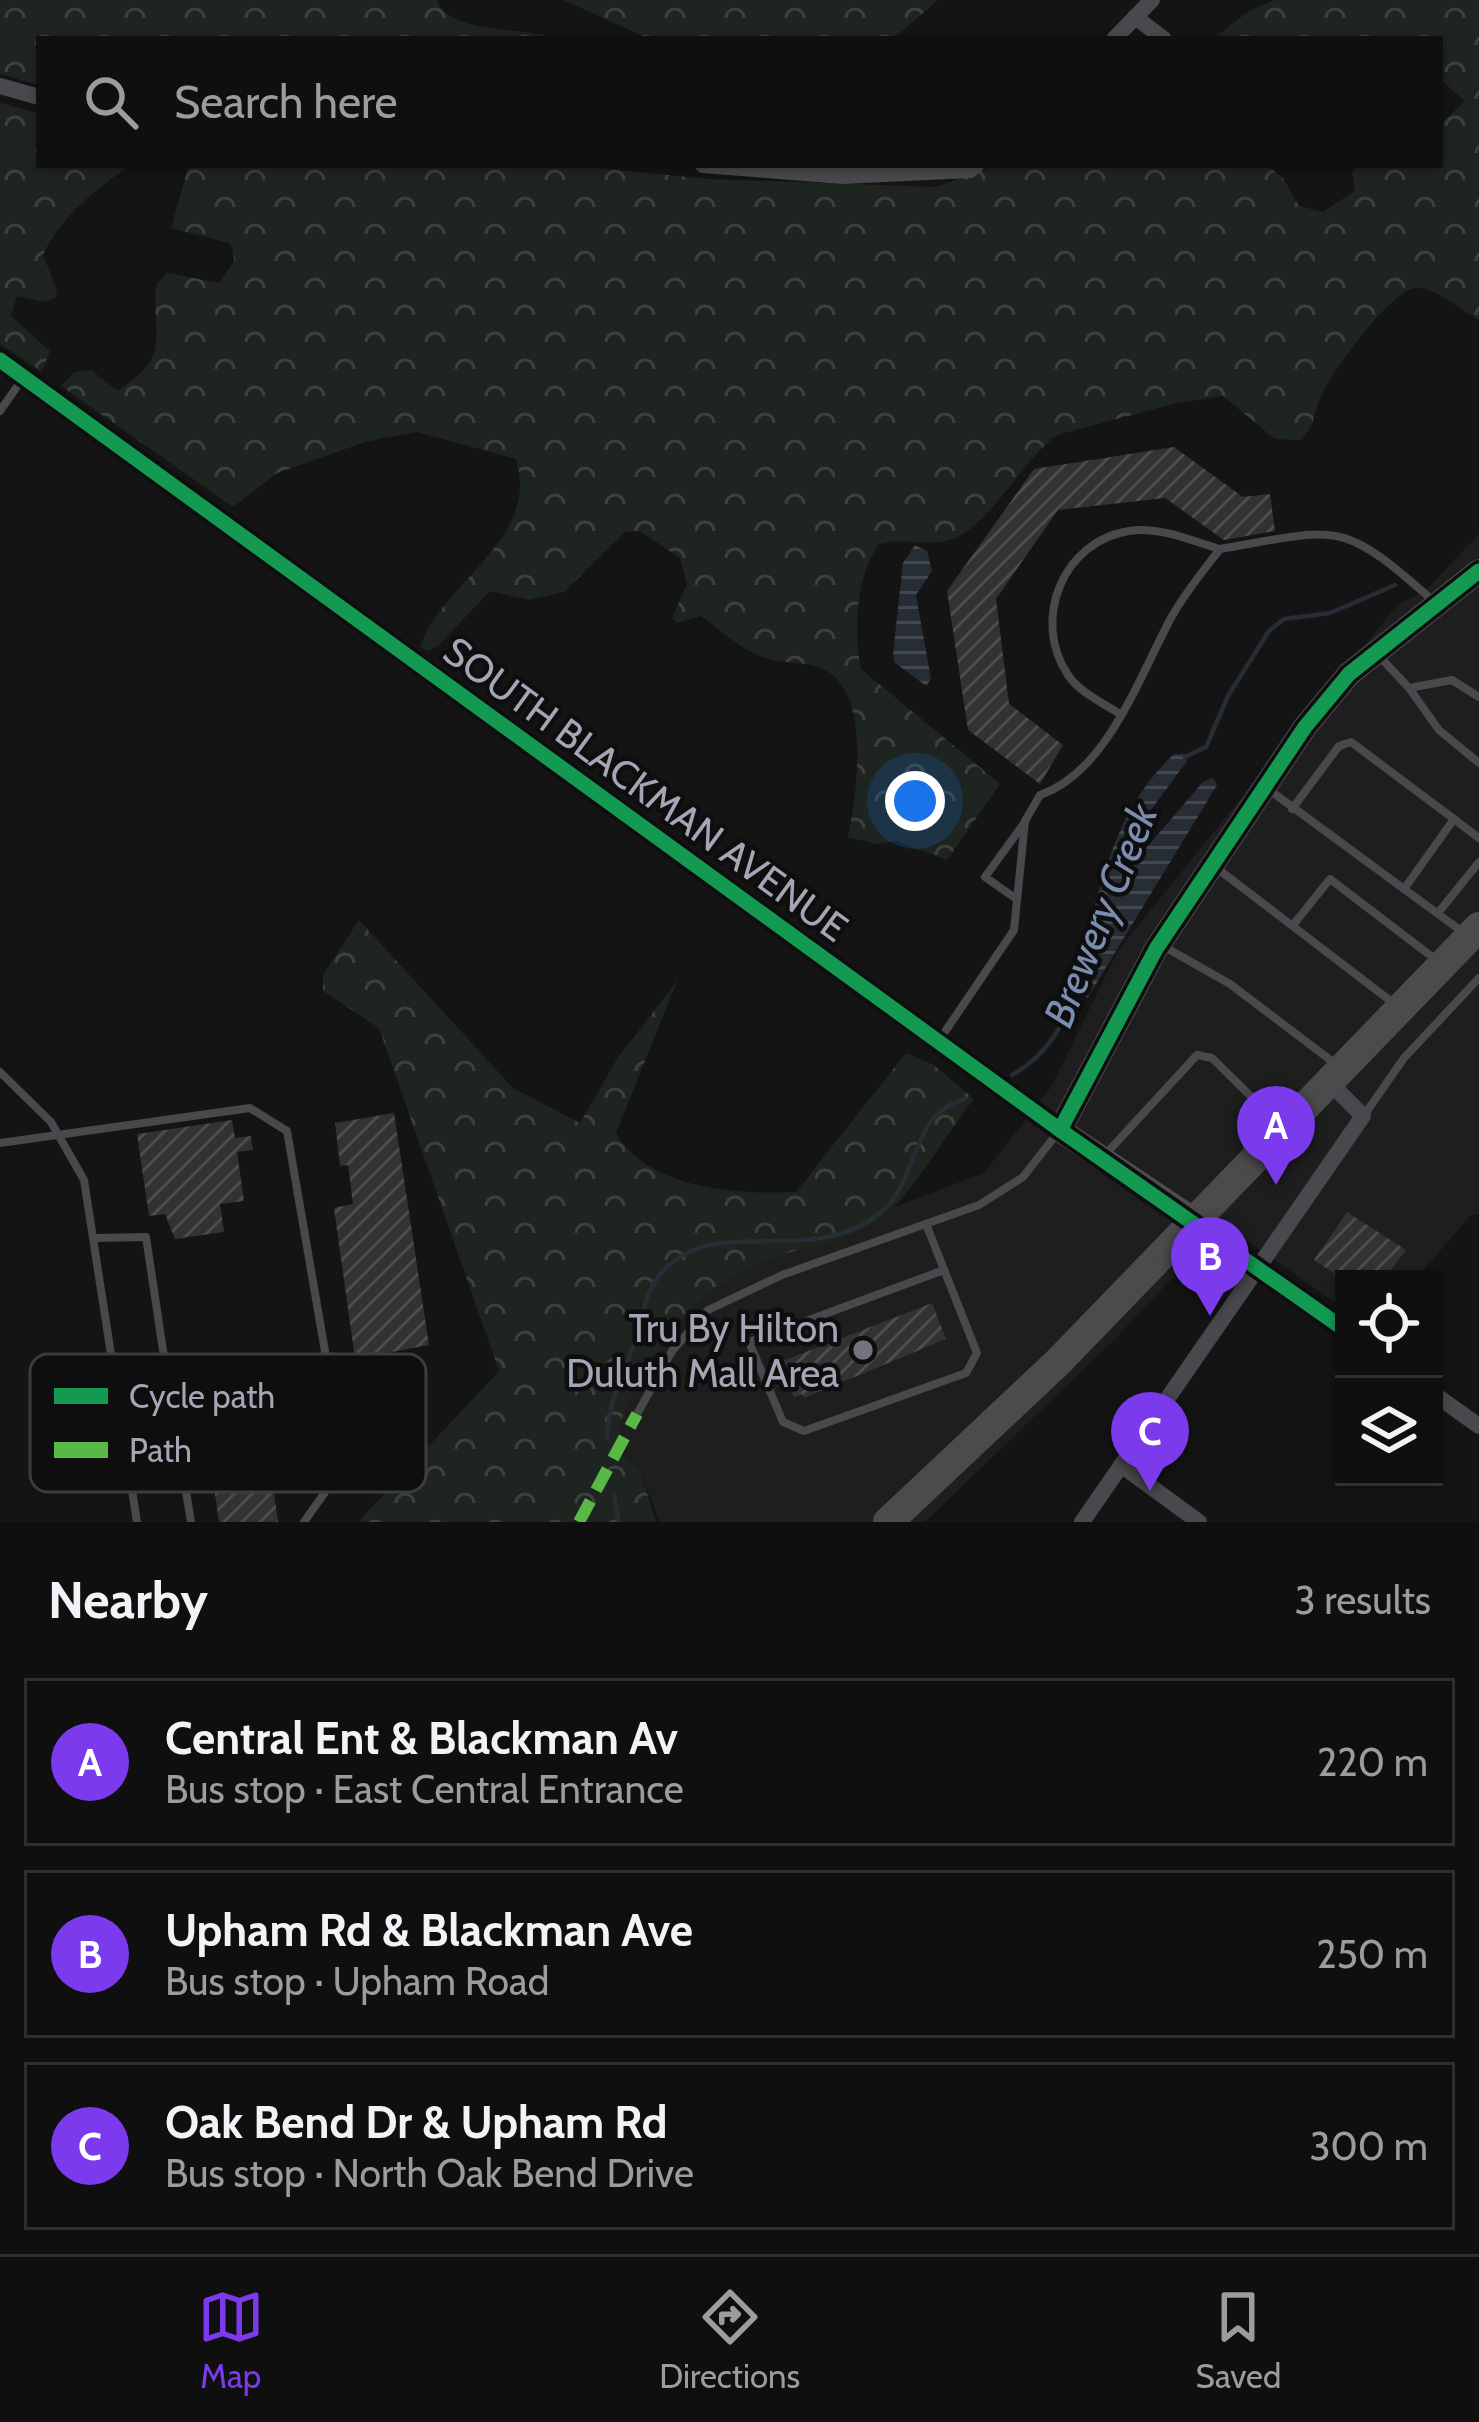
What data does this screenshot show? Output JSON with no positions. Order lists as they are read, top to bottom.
{
  "streets": {
    "street": ["SOUTH BLACKMAN AVENUE"]
  },
  "water": ["Brewery Creek"],
  "places": ["Tru By Hilton Duluth Mall Area"],
  "legend": ["Cycle path", "Path"],
  "page": {
    "search": "Search here",
    "pins": ["A", "B", "C"],
    "heading": ["Nearby", "3 results"],
    "list": [
      {
        "mark": "A",
        "name": "Central Ent & Blackman Av",
        "note": "Bus stop · East Central Entrance",
        "value": "220 m"
      },
      {
        "mark": "B",
        "name": "Upham Rd & Blackman Ave",
        "note": "Bus stop · Upham Road",
        "value": "250 m"
      },
      {
        "mark": "C",
        "name": "Oak Bend Dr & Upham Rd",
        "note": "Bus stop · North Oak Bend Drive",
        "value": "300 m"
      }
    ],
    "nav": ["Map", "Directions", "Saved"]
  }
}
